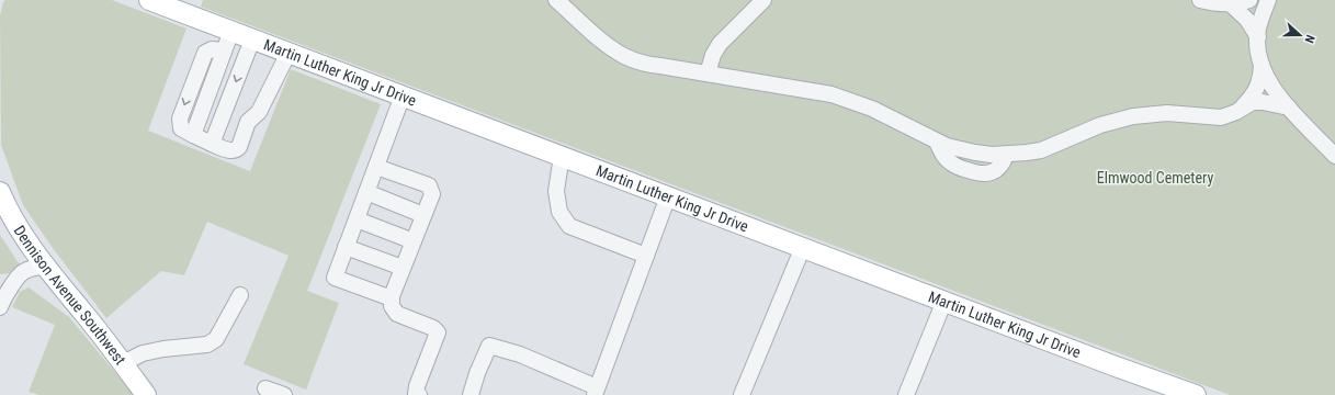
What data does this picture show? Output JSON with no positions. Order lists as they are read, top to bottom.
{
  "streets": {
    "main road": ["Martin Luther King Jr Drive", "Dennison Avenue Southwest"]
  },
  "parks": ["Elmwood Cemetery"],
  "north": "right"
}
